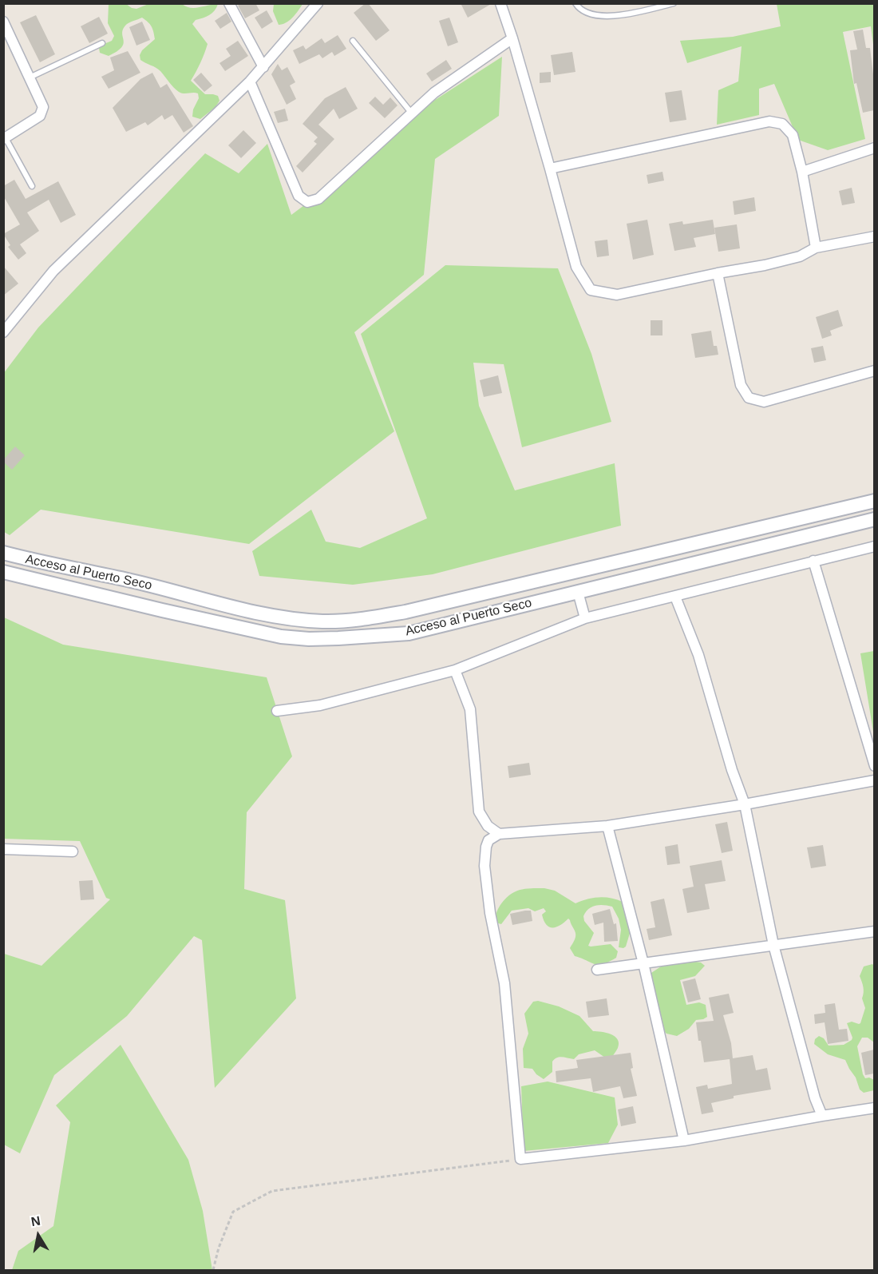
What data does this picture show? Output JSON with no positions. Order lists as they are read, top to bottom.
{
  "streets": {
    "main road": ["Acceso al Puerto Seco"]
  },
  "north": "top"
}
